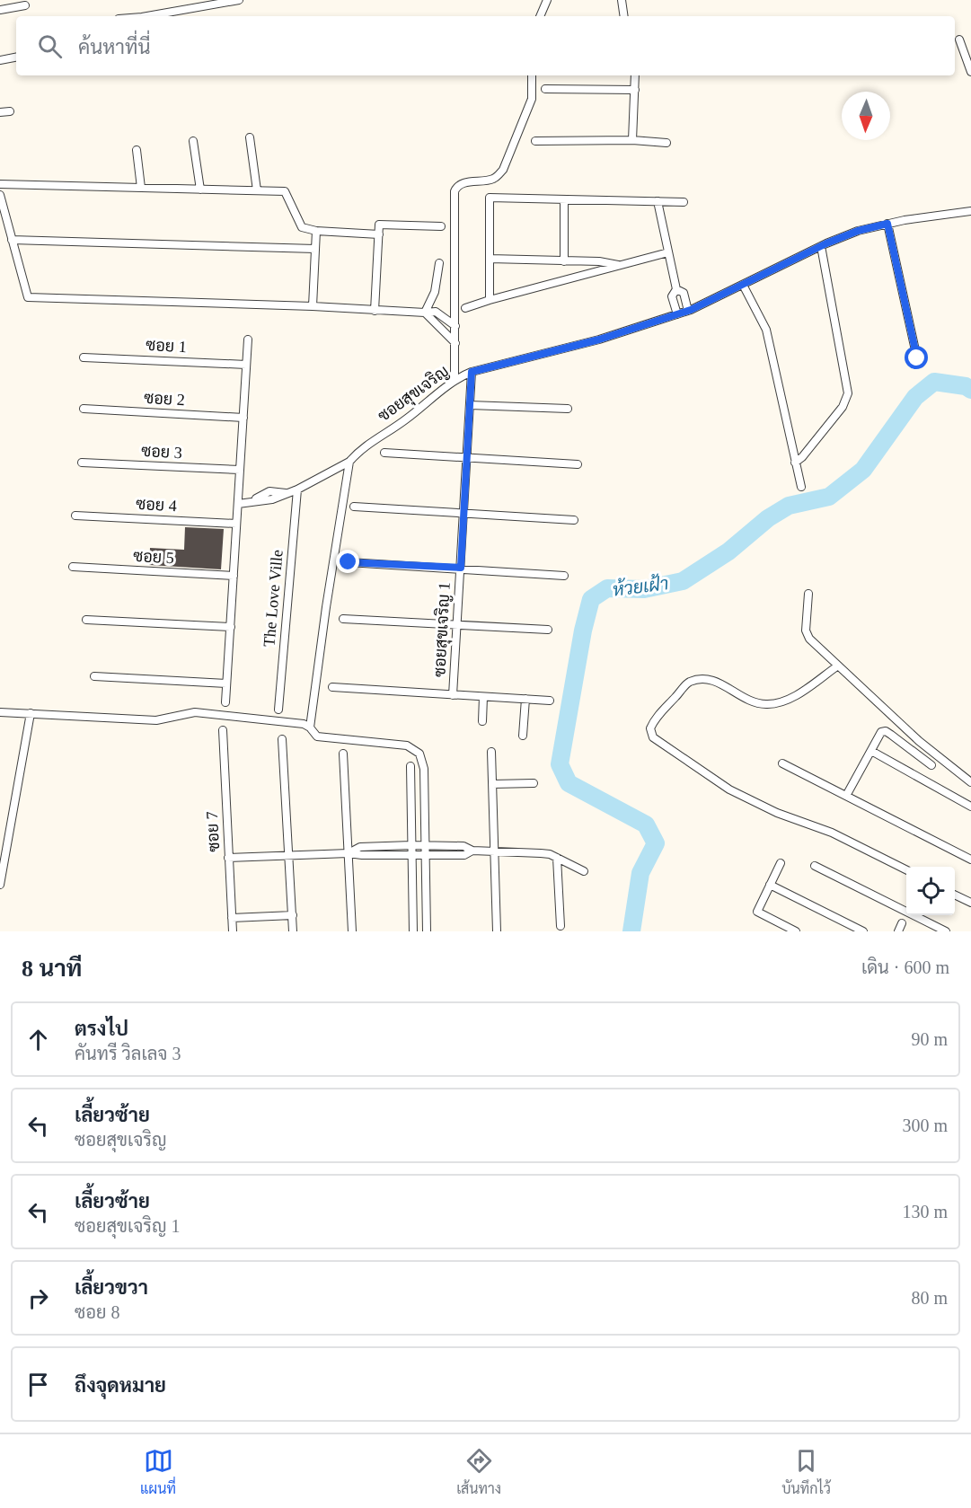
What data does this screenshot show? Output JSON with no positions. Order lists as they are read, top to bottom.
{
  "streets": {
    "street": [
      "ซอย 1",
      "ซอยสุขเจริญ",
      "ซอย 2",
      "ซอย 3",
      "ซอย 4",
      "ซอย 5",
      "The Love Ville",
      "ซอยสุขเจริญ 1",
      "ซอย 7"
    ]
  },
  "crossings": [
    ["ซอยสุขเจริญ", "The Love Ville"],
    ["ซอยสุขเจริญ", "ซอยสุขเจริญ 1"]
  ],
  "water": ["ห้วยเฝ้า"],
  "north": "bottom",
  "page": {
    "search": "ค้นหาที่นี่",
    "heading": ["8 นาที", "เดิน · 600 m"],
    "list": [
      ["ตรงไป", "คันทรี วิลเลจ 3", "90 m"],
      ["เลี้ยวซ้าย", "ซอยสุขเจริญ", "300 m"],
      ["เลี้ยวซ้าย", "ซอยสุขเจริญ 1", "130 m"],
      ["เลี้ยวขวา", "ซอย 8", "80 m"],
      "ถึงจุดหมาย"
    ],
    "nav": ["แผนที่", "เส้นทาง", "บันทึกไว้"]
  }
}
